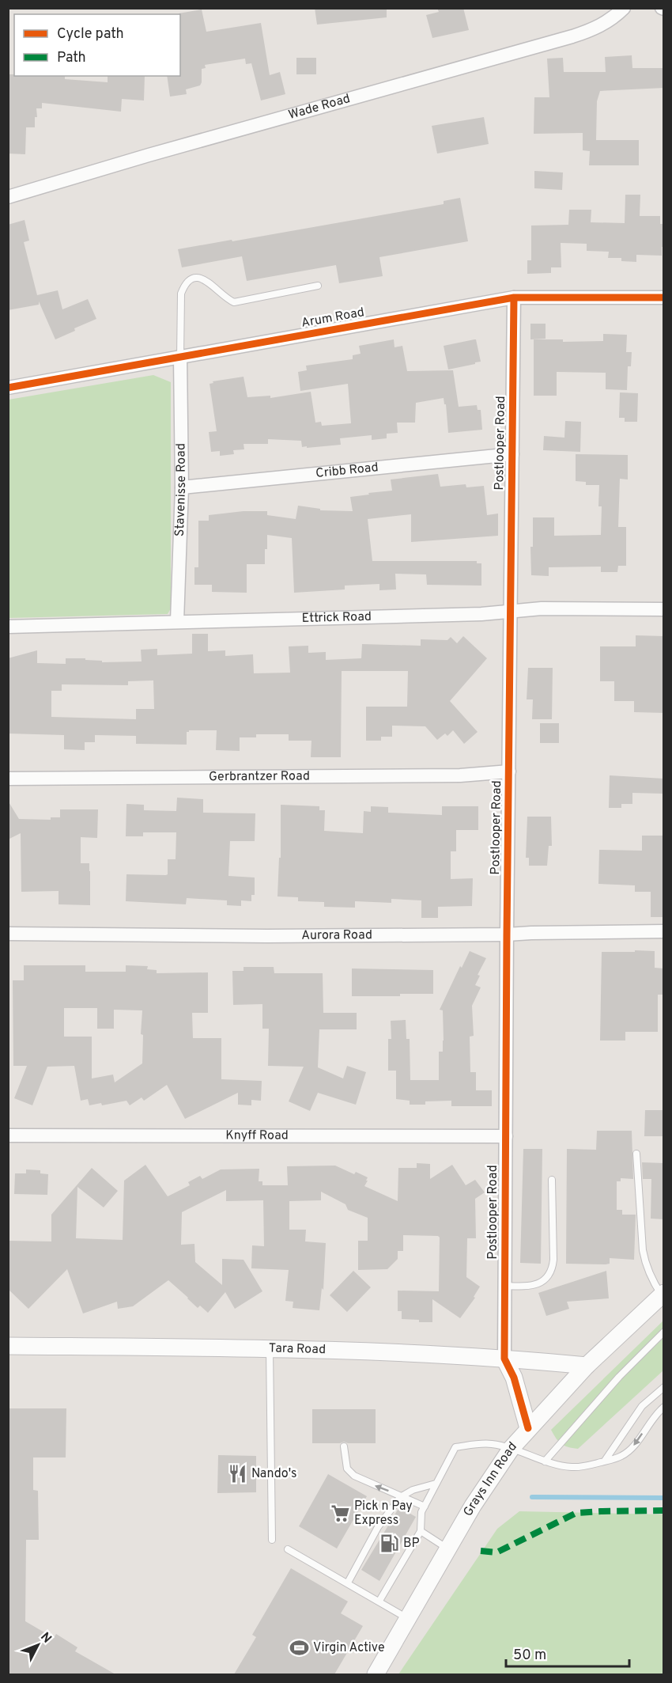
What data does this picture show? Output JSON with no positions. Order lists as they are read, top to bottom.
{
  "streets": {
    "street": [
      "Wade Road",
      "Arum Road",
      "Postlooper Road",
      "Cribb Road",
      "Stavenisse Road",
      "Ettrick Road",
      "Gerbrantzer Road",
      "Aurora Road",
      "Knyff Road",
      "Tara Road",
      "Grays Inn Road"
    ]
  },
  "crossings": [
    ["Arum Road", "Postlooper Road"],
    ["Arum Road", "Stavenisse Road"],
    ["Postlooper Road", "Cribb Road"],
    ["Postlooper Road", "Ettrick Road"],
    ["Postlooper Road", "Gerbrantzer Road"],
    ["Postlooper Road", "Aurora Road"],
    ["Postlooper Road", "Knyff Road"],
    ["Postlooper Road", "Tara Road"],
    ["Cribb Road", "Stavenisse Road"],
    ["Stavenisse Road", "Ettrick Road"],
    ["Tara Road", "Grays Inn Road"]
  ],
  "places": {
    "restaurant": ["Nando's"],
    "supermarket": ["Pick n Pay Express"],
    "fuel station": ["BP"],
    "sports": ["Virgin Active"]
  },
  "legend": ["Cycle path", "Path"],
  "scale_bar": "50 m",
  "north": "top right"
}
